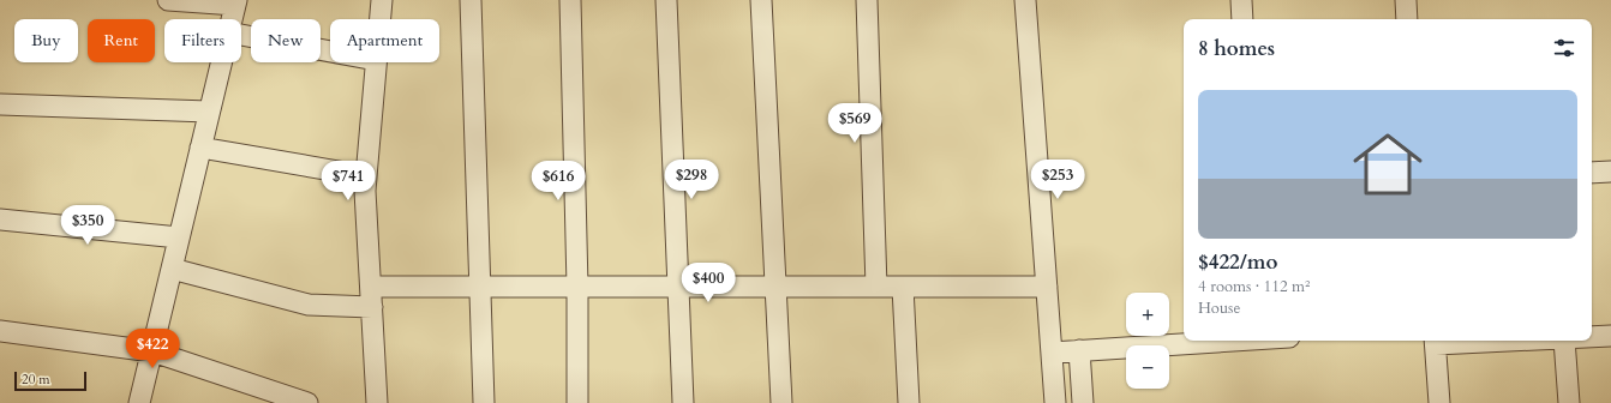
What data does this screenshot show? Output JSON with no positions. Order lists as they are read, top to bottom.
{
  "scale_bar": "20 m",
  "page": {
    "chip": [
      "Buy",
      "Rent",
      "Filters",
      "New",
      "Apartment"
    ],
    "heading": "8 homes",
    "list": [
      {
        "name": "$422/mo",
        "note": "4 rooms · 112 m² · House"
      }
    ],
    "price": [
      "$569",
      "$298",
      "$253",
      "$741",
      "$616",
      "$350",
      "$400",
      "$422"
    ],
    "map_buttons": ["+", "−"],
    "scale": "20 m"
  }
}
